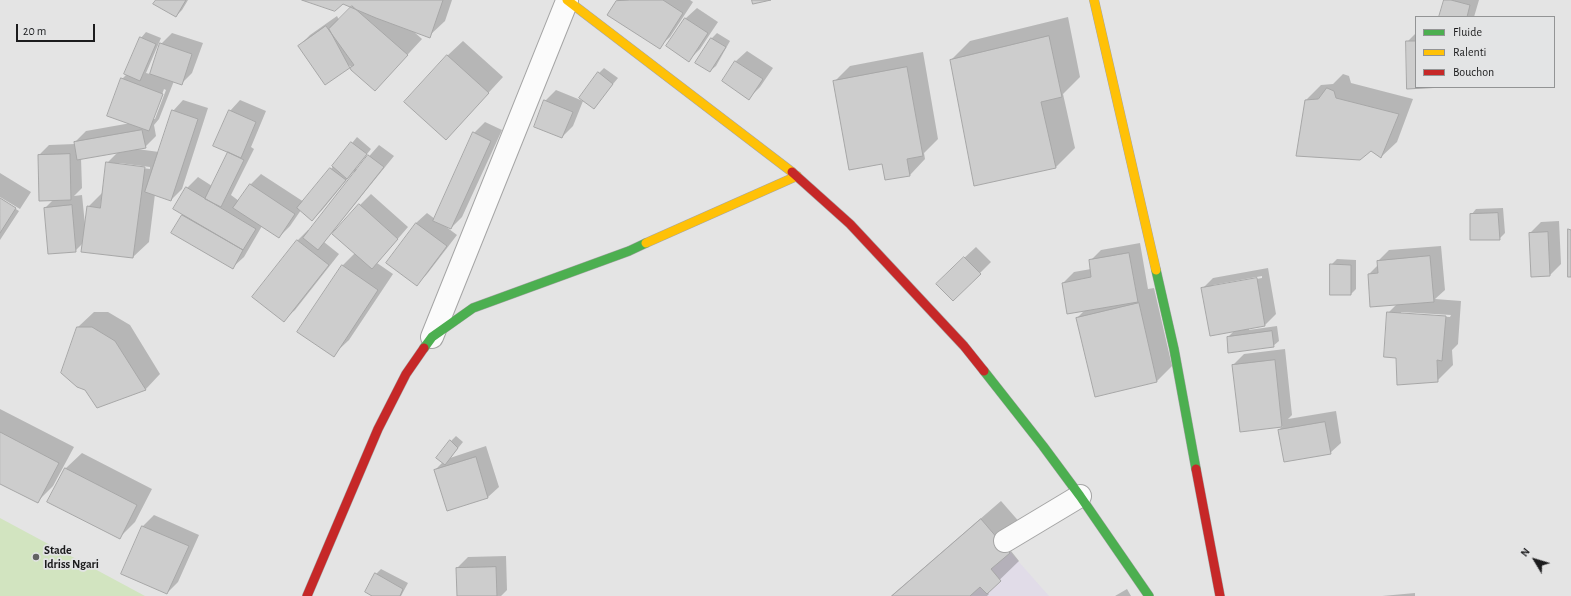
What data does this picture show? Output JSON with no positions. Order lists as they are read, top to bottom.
{
  "places": ["Stade Idriss Ngari"],
  "legend": ["Fluide", "Ralenti", "Bouchon"],
  "scale_bar": "20 m",
  "north": "top left"
}
